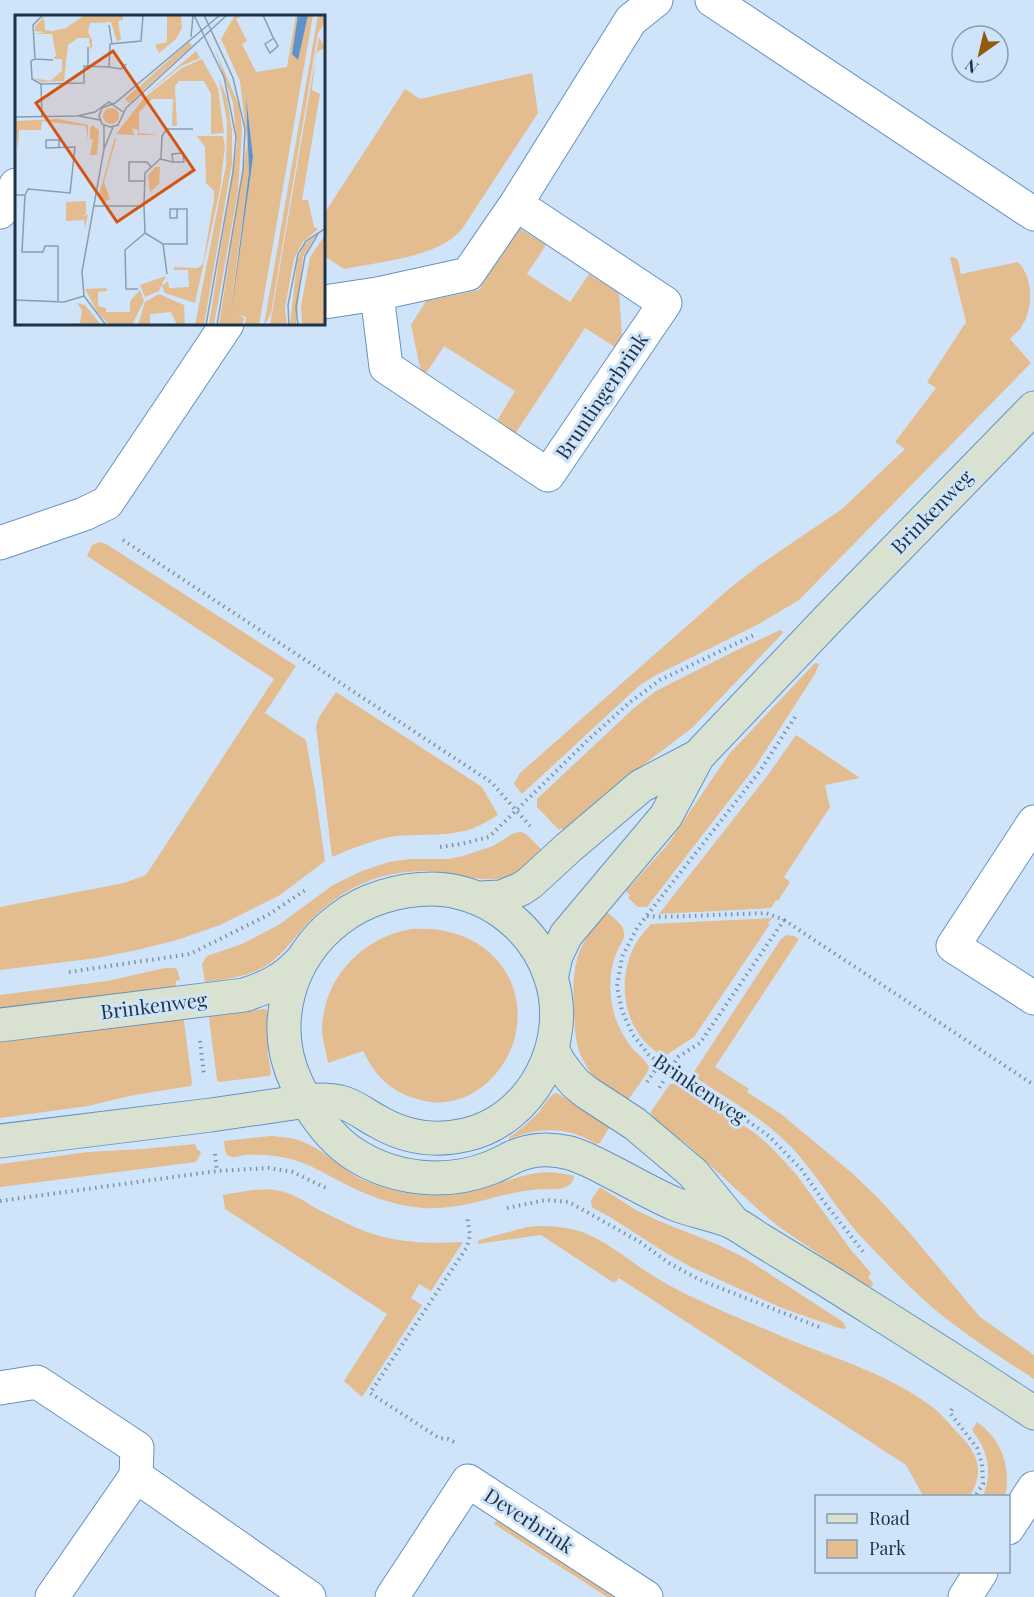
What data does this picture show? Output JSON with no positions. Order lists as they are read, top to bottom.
{
  "streets": {
    "street": ["Bruntingerbrink", "Brinkenweg", "Deverbrink"]
  },
  "legend": ["Road", "Park"],
  "north": "bottom left"
}
